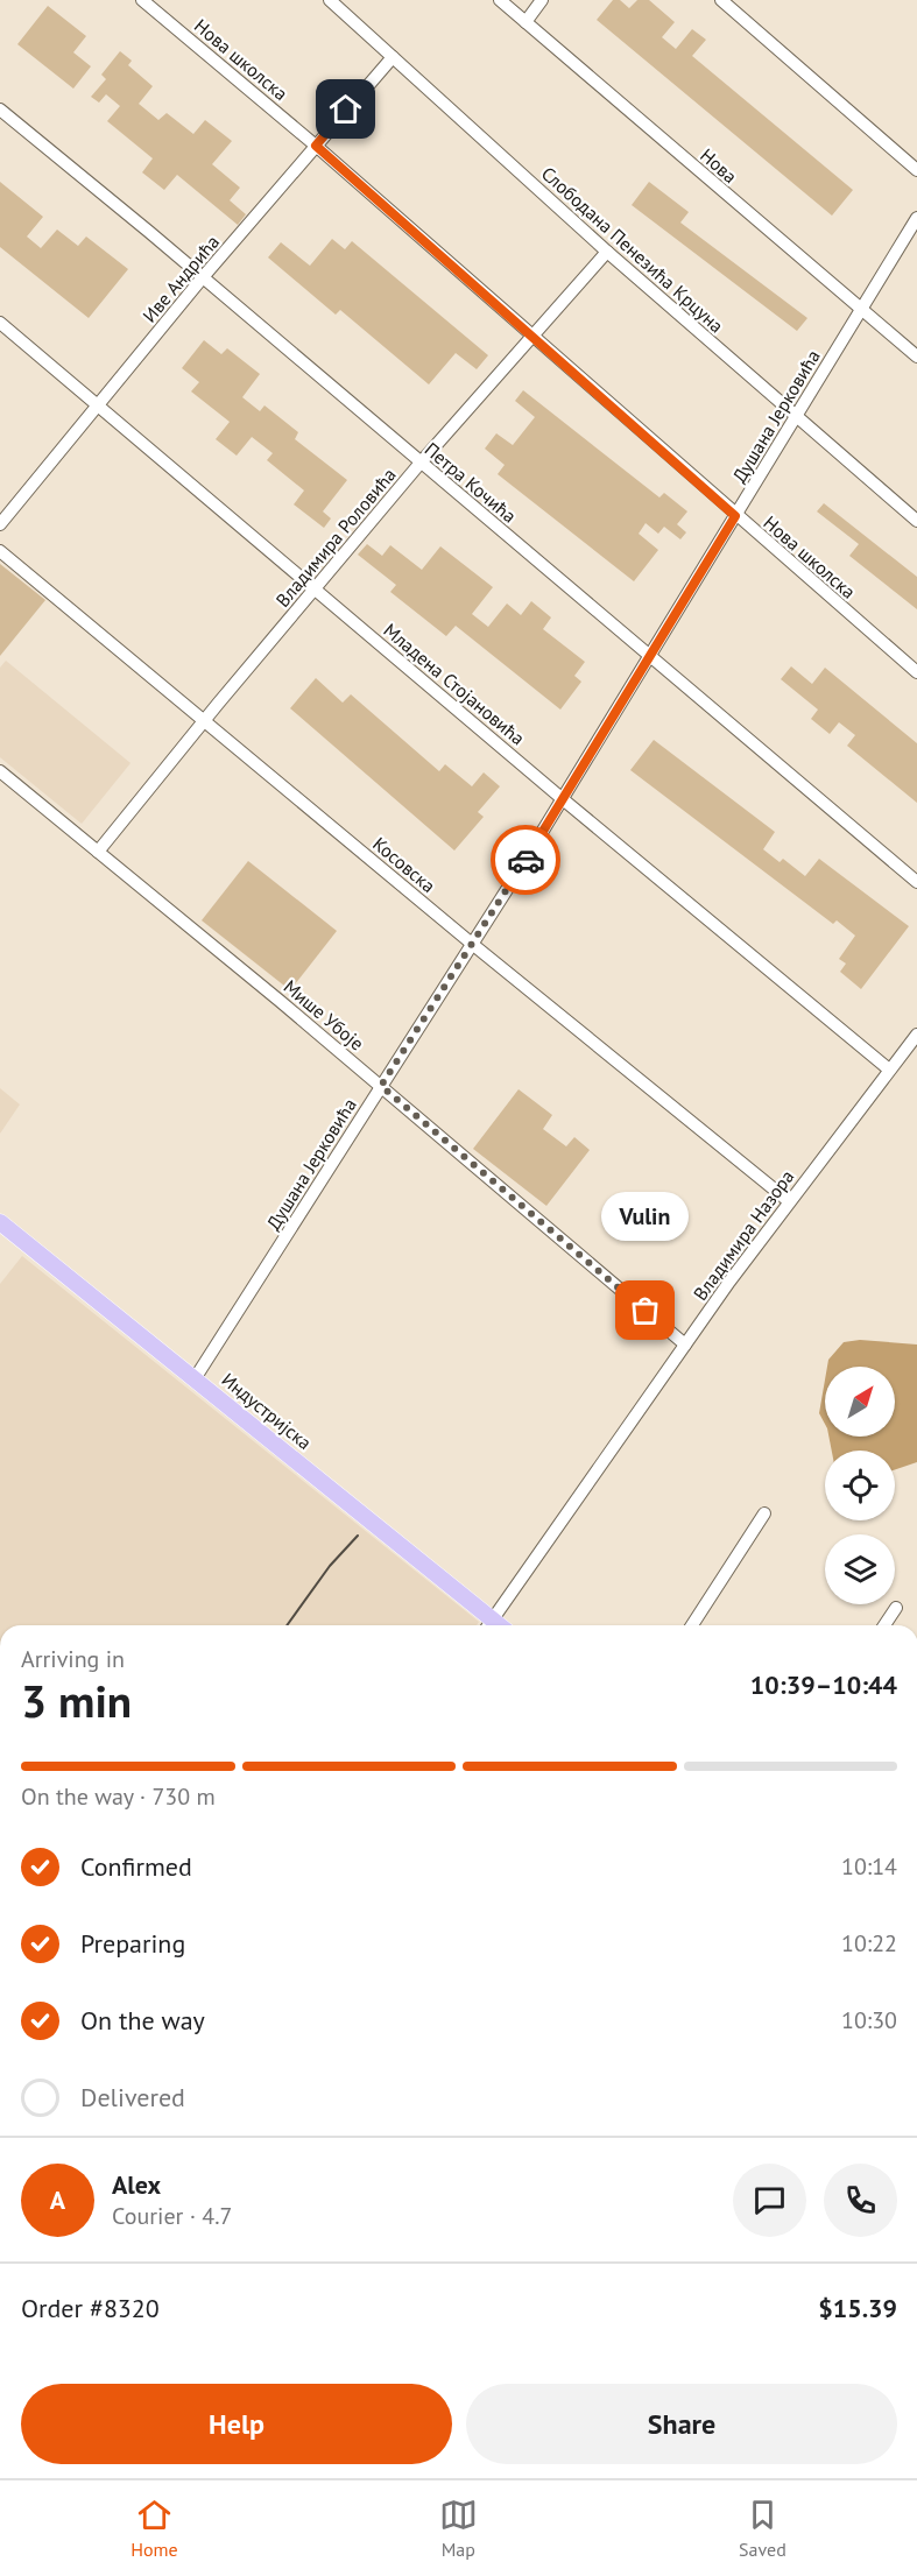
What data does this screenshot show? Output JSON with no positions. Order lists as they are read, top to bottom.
{
  "streets": {
    "main road": ["Индустријска"],
    "street": [
      "Нова школска",
      "Нова",
      "Слободана Пенезића Крцуна",
      "Иве Андрића",
      "Душана Јерковића",
      "Петра Кочића",
      "Владимира Роловића",
      "Младена Стојановића",
      "Косовска",
      "Мише Убоје",
      "Владимира Назора"
    ]
  },
  "crossings": [
    ["Нова школска", "Иве Андрића"],
    ["Нова школска", "Душана Јерковића"],
    ["Нова школска", "Владимира Роловића"],
    ["Нова", "Душана Јерковића"],
    ["Слободана Пенезића Крцуна", "Иве Андрића"],
    ["Слободана Пенезића Крцуна", "Душана Јерковића"],
    ["Слободана Пенезића Крцуна", "Владимира Роловића"],
    ["Иве Андрића", "Петра Кочића"],
    ["Иве Андрића", "Младена Стојановића"],
    ["Душана Јерковића", "Петра Кочића"],
    ["Душана Јерковића", "Младена Стојановића"],
    ["Душана Јерковића", "Косовска"],
    ["Душана Јерковића", "Мише Убоје"],
    ["Душана Јерковића", "Индустријска"],
    ["Петра Кочића", "Владимира Роловића"],
    ["Владимира Роловића", "Младена Стојановића"],
    ["Владимира Роловића", "Косовска"],
    ["Владимира Роловића", "Мише Убоје"],
    ["Младена Стојановића", "Владимира Назора"],
    ["Косовска", "Владимира Назора"],
    ["Мише Убоје", "Владимира Назора"]
  ],
  "places": ["Vulin"],
  "north": "top right",
  "page": {
    "bubble": "Vulin",
    "heading": ["3 min", "Arriving in", "10:39–10:44"],
    "panel": [
      "Alex",
      "Courier · 4.7",
      "Order #8320",
      "$15.39"
    ],
    "bar": "On the way · 730 m",
    "list": [
      ["Confirmed", "10:14"],
      ["Preparing", "10:22"],
      ["On the way", "10:30"],
      "Delivered"
    ],
    "round": "A",
    "buttons": ["Help", "Share"],
    "tabs": ["Home", "Map", "Saved"]
  }
}
